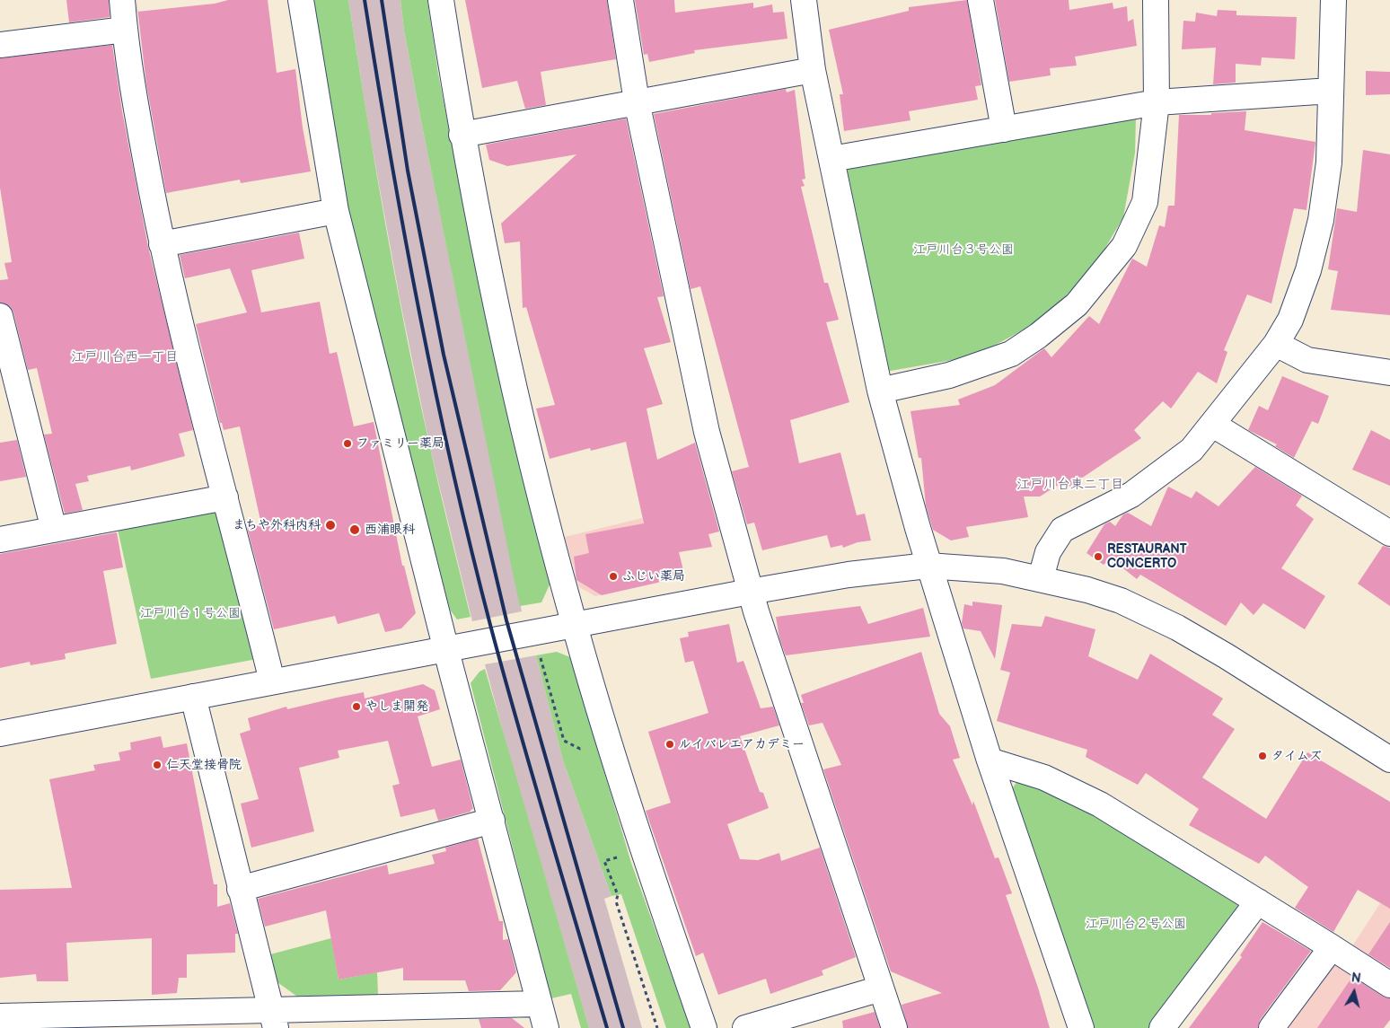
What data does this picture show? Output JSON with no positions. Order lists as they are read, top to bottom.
{
  "districts": ["江戸川台西一丁目", "江戸川台東二丁目"],
  "parks": ["江戸川台３号公園", "江戸川台１号公園", "江戸川台２号公園"],
  "places": [
    "ファミリー薬局",
    "まちや外科内科",
    "西浦眼科",
    "RESTAURANT CONCERTO",
    "ふじい薬局",
    "やしま開発",
    "ルイバレエアカデミー",
    "タイムズ",
    "仁天堂接骨院"
  ],
  "north": "top"
}
